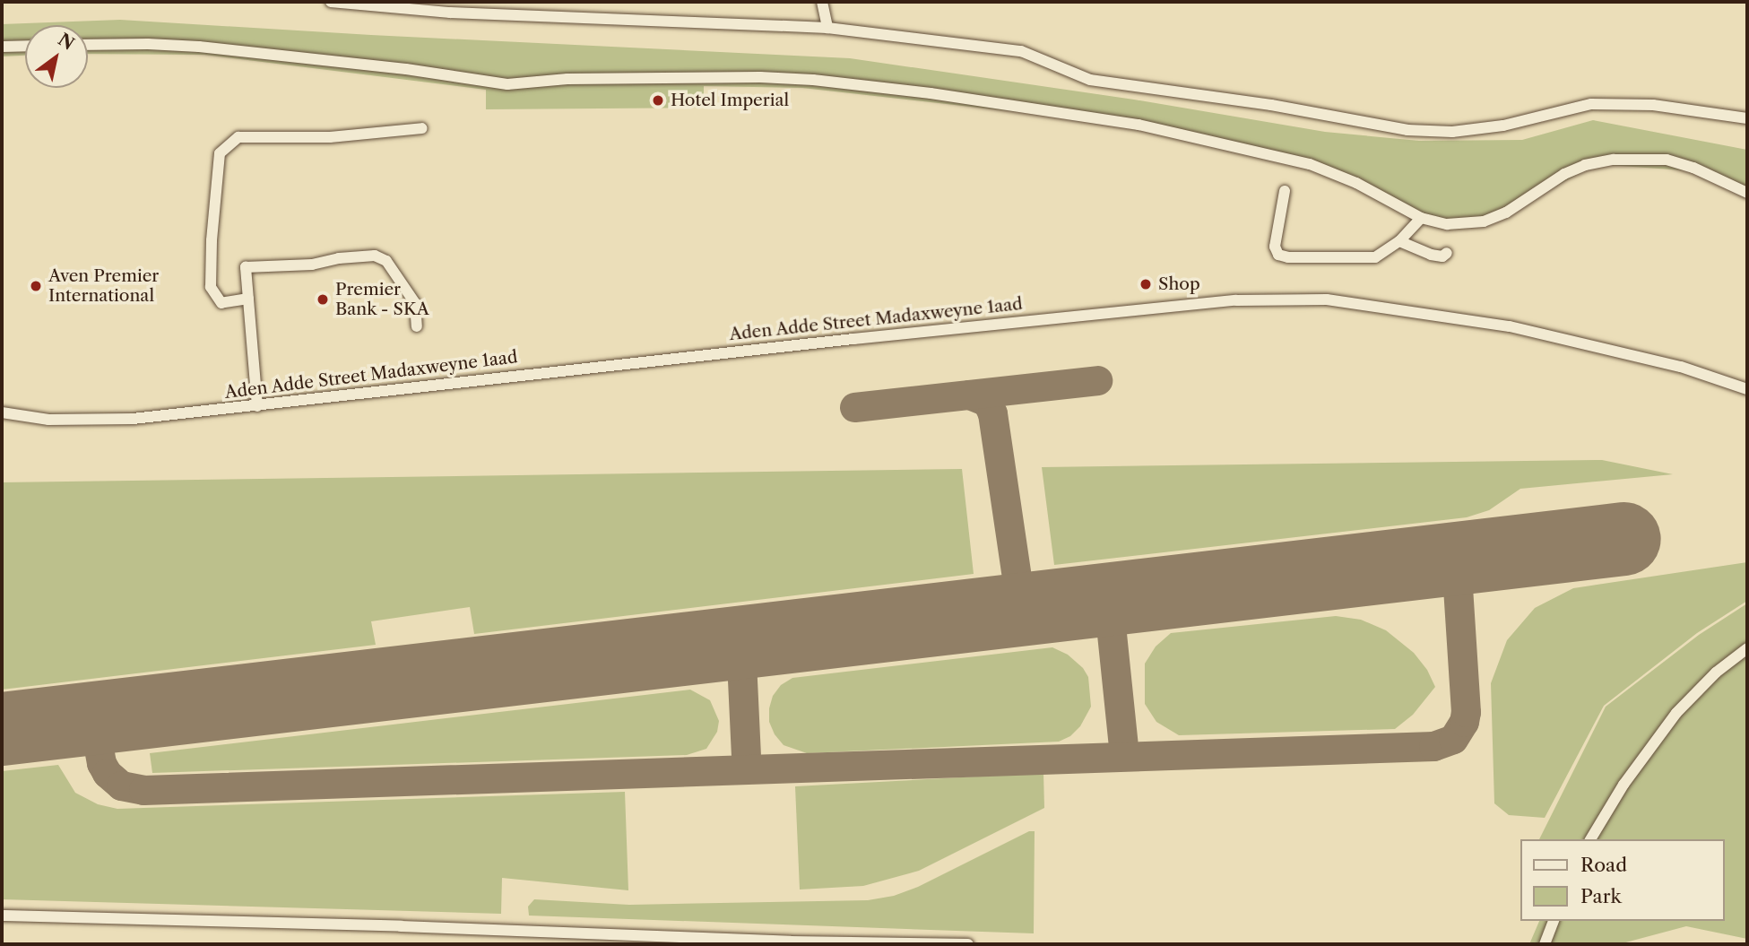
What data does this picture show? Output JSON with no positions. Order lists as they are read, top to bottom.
{
  "streets": {
    "street": ["Aden Adde Street Madaxweyne 1aad"]
  },
  "places": [
    "Hotel Imperial",
    "Shop",
    "Aven Premier International",
    "Premier Bank - SKA"
  ],
  "legend": ["Road", "Park"],
  "north": "top right"
}
